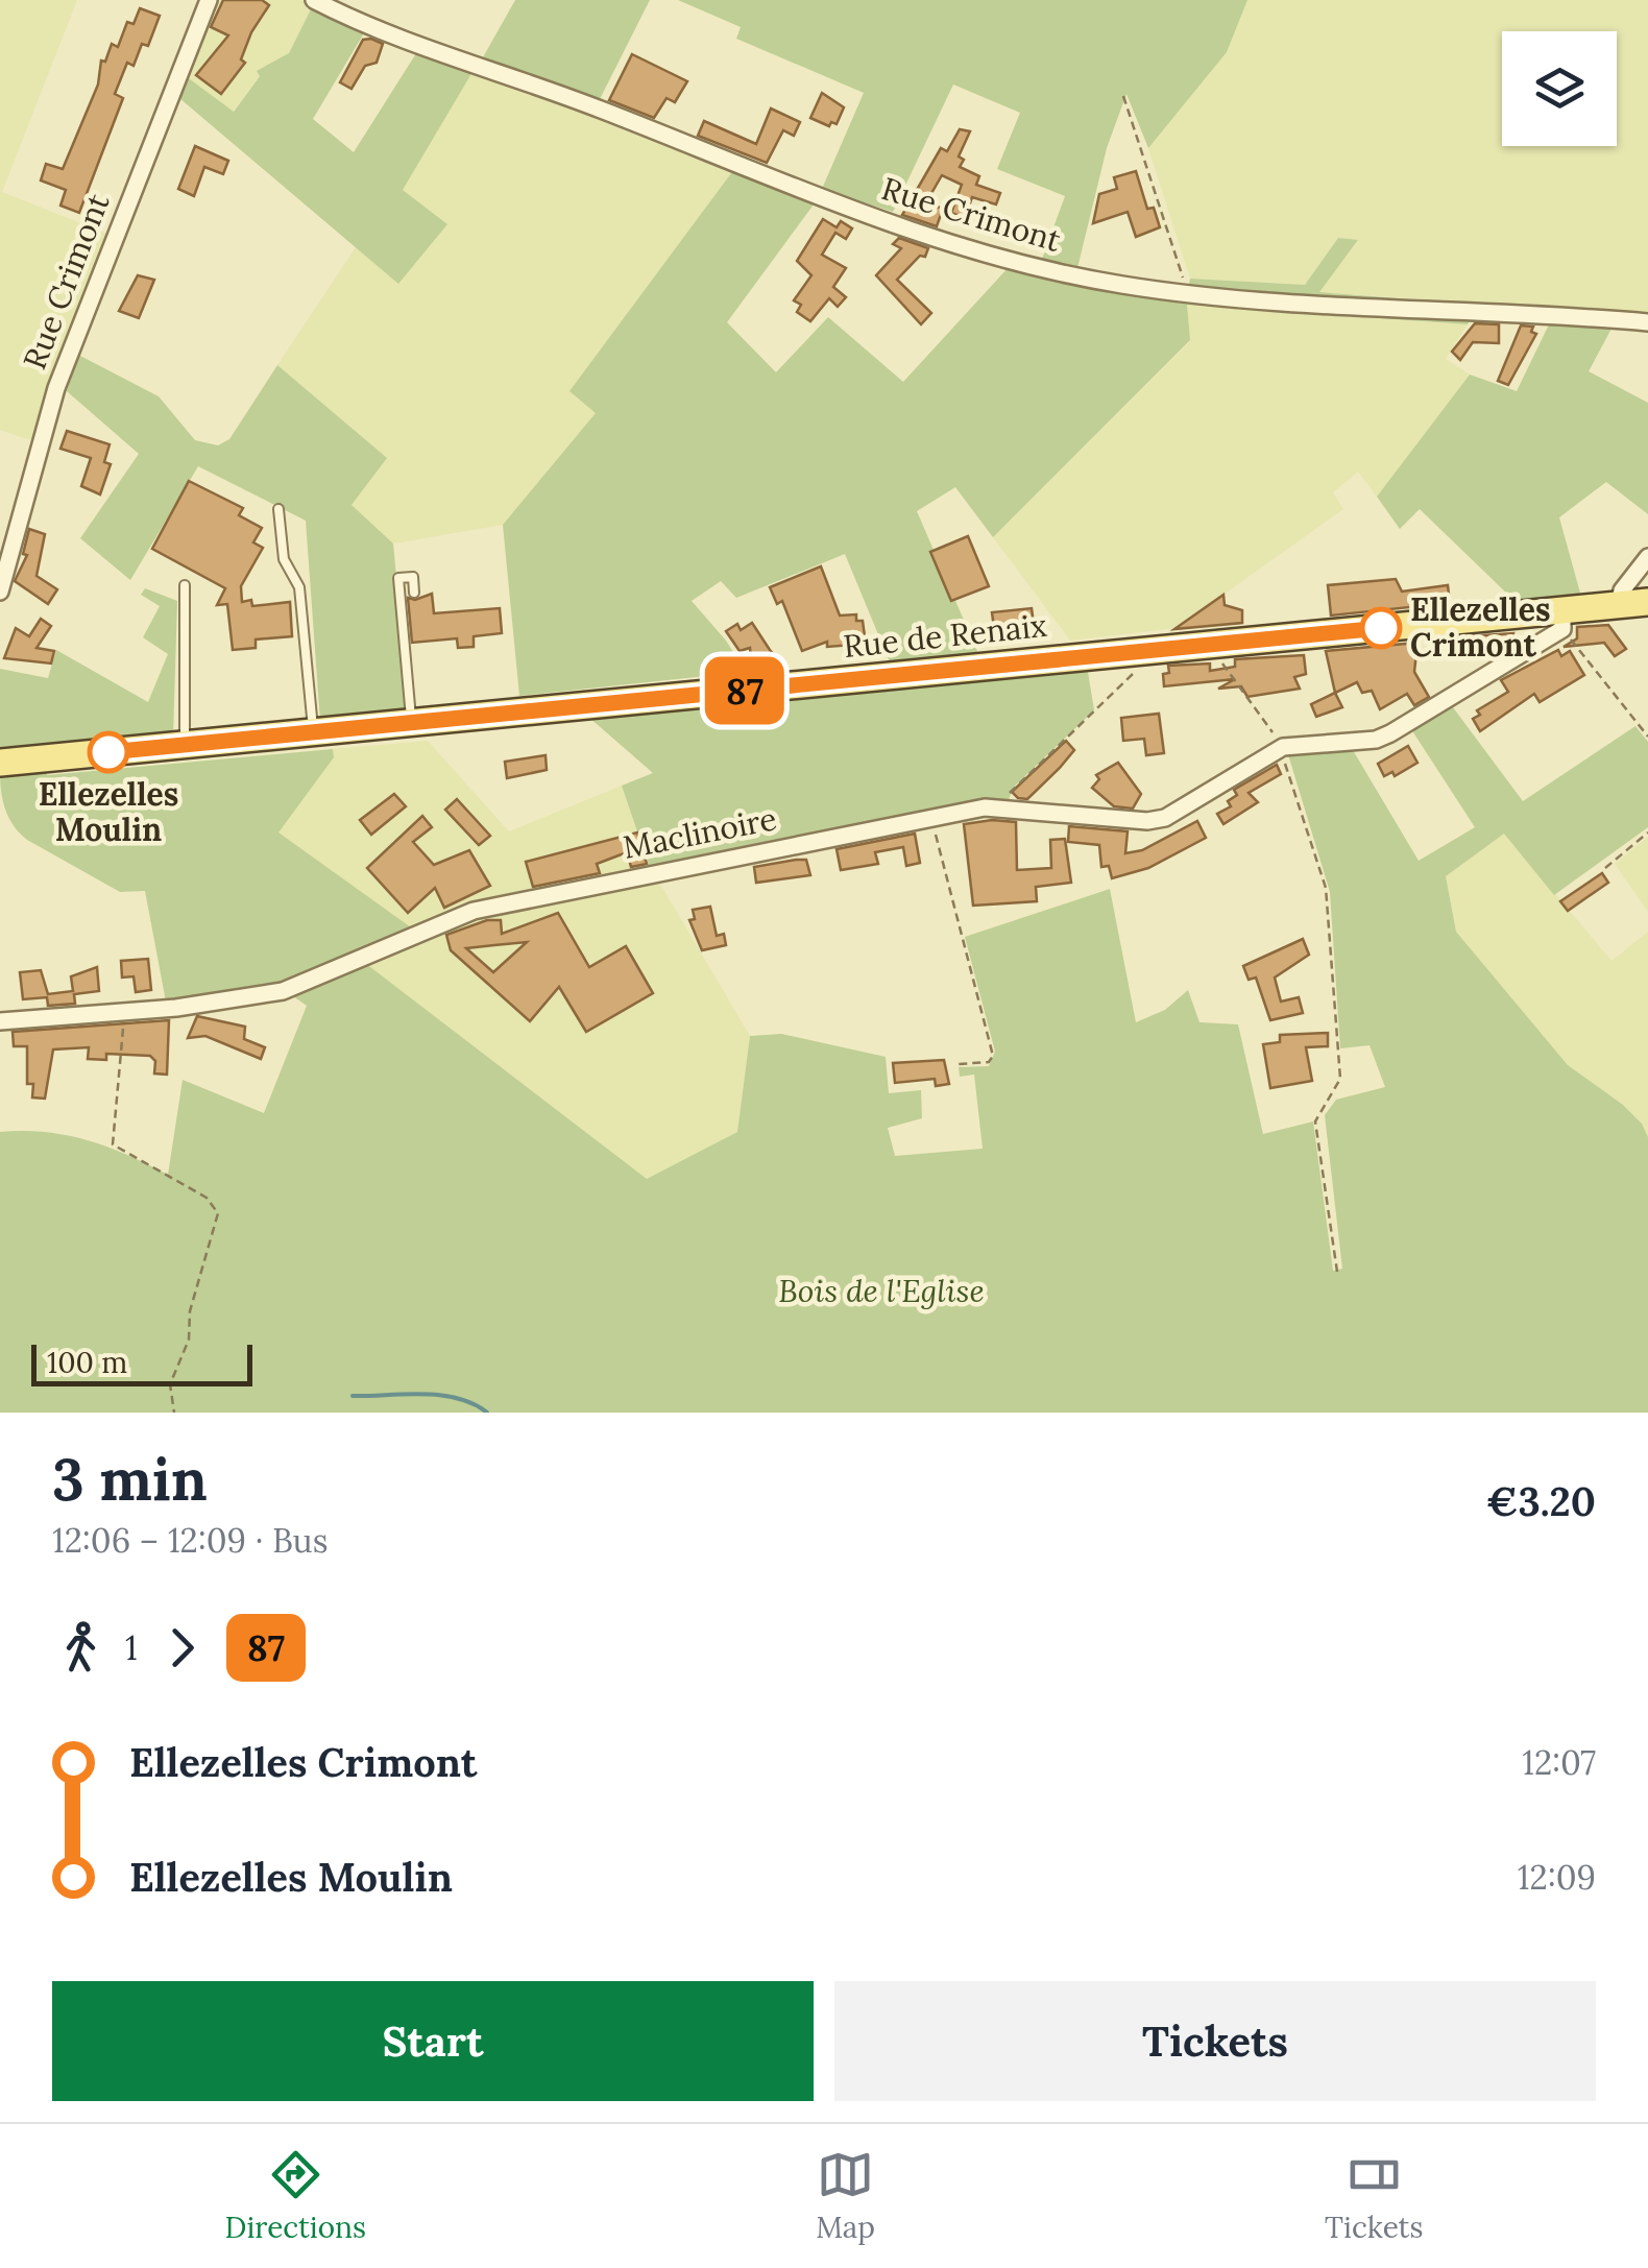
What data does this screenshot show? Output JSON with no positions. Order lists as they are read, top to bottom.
{
  "streets": {
    "main road": ["Rue de Renaix"],
    "street": ["Rue Crimont", "Maclinoire"]
  },
  "crossings": [
    ["Rue de Renaix", "Maclinoire"]
  ],
  "parks": ["Bois de l'Eglise"],
  "places": ["Ellezelles Crimont", "Ellezelles Moulin"],
  "lines": ["bus line 87"],
  "scale_bar": "100 m",
  "page": {
    "on_map": "87",
    "scale": "100 m",
    "heading": ["3 min", "12:06 – 12:09 · Bus", "€3.20"],
    "legs": ["1", "87"],
    "list": [
      {
        "name": "Ellezelles Crimont",
        "value": "12:07"
      },
      {
        "name": "Ellezelles Moulin",
        "value": "12:09"
      }
    ],
    "buttons": ["Start", "Tickets"],
    "tabs": ["Directions", "Map", "Tickets"]
  }
}
